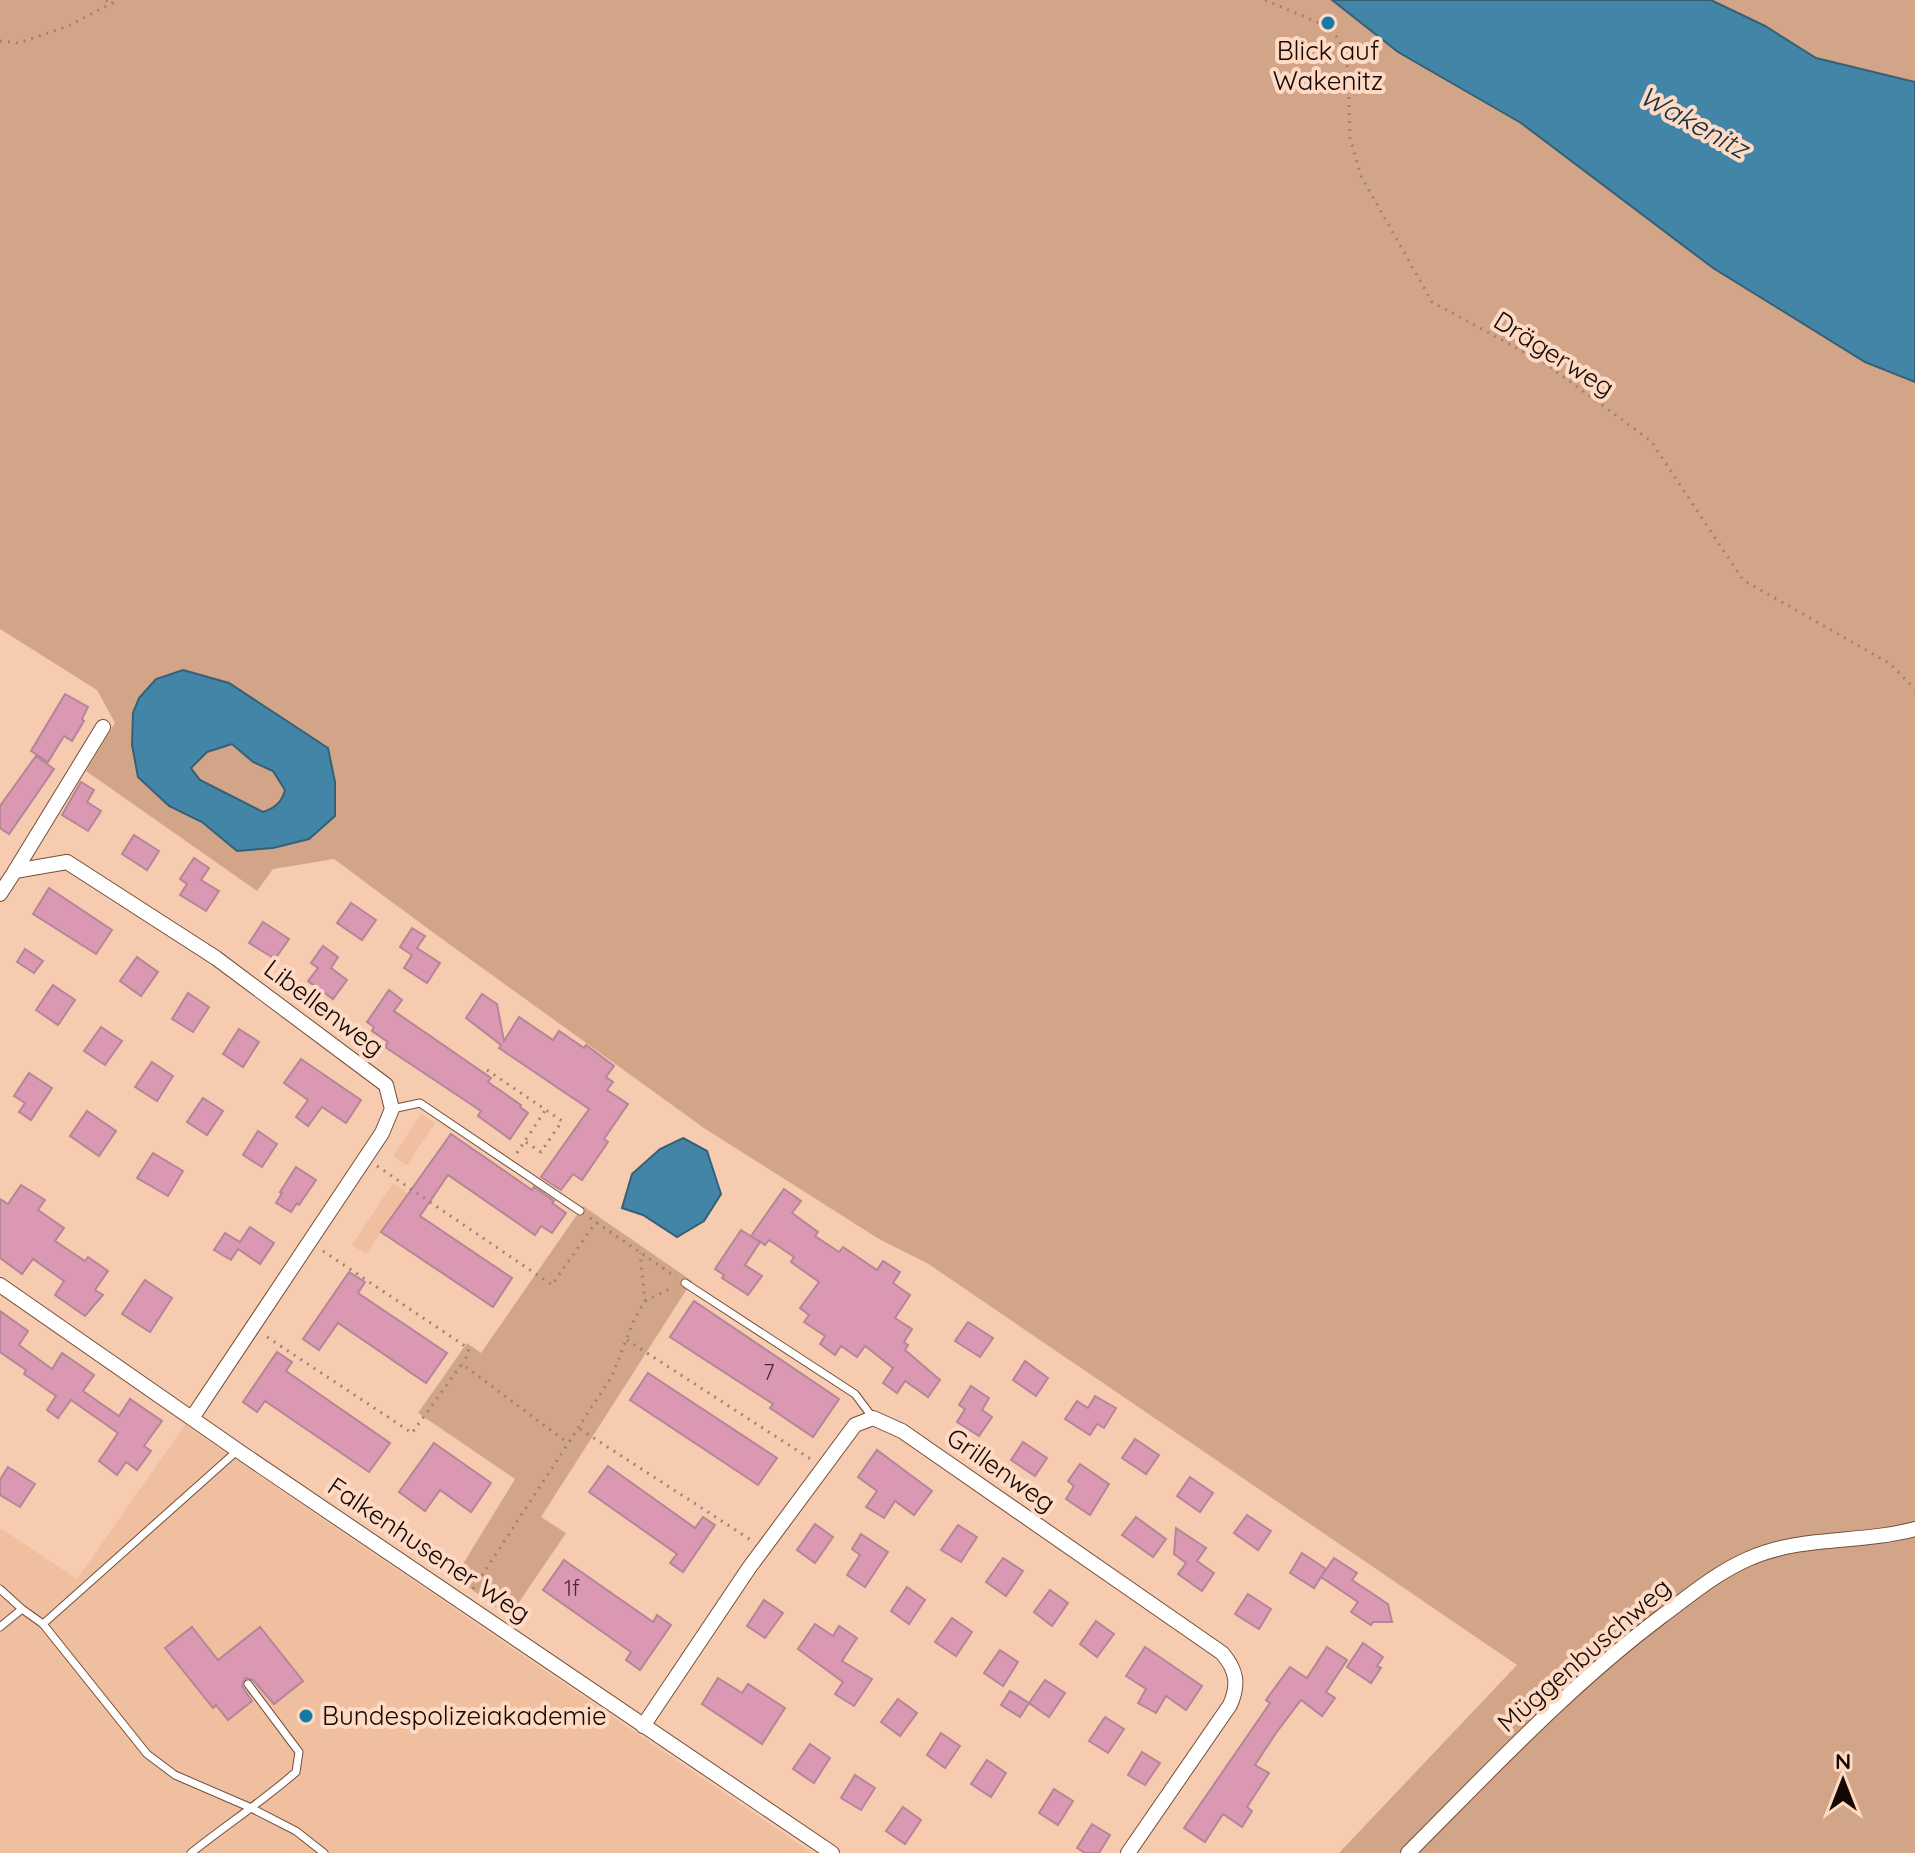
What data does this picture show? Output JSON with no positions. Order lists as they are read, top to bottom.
{
  "streets": {
    "street": [
      "Libellenweg",
      "Grillenweg",
      "Falkenhusener Weg",
      "Müggenbuschweg"
    ],
    "path": ["Drägerweg"]
  },
  "water": ["Wakenitz"],
  "places": ["Blick auf Wakenitz", "Bundespolizeiakademie"],
  "house_numbers": ["7", "1f"],
  "north": "top"
}
